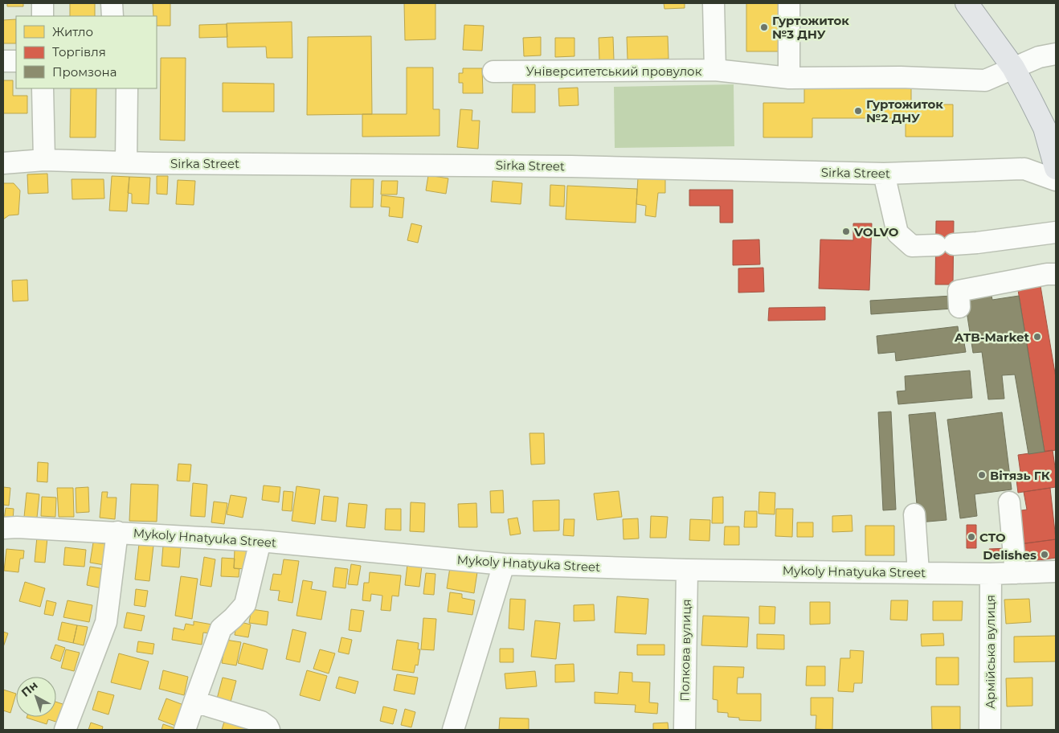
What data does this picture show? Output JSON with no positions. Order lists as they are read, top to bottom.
{
  "streets": {
    "street": [
      "Університетський провулок",
      "Sirka Street",
      "Mykoly Hnatyuka Street",
      "Полкова вулиця",
      "Армійська вулиця"
    ]
  },
  "crossings": [
    ["Mykoly Hnatyuka Street", "Полкова вулиця"],
    ["Mykoly Hnatyuka Street", "Армійська вулиця"]
  ],
  "places": [
    "Гуртожиток №3 ДНУ",
    "Гуртожиток №2 ДНУ",
    "VOLVO",
    "ATB-Market",
    "Вітязь ГК",
    "СТО",
    "Delishes"
  ],
  "legend": ["Житло", "Торгівля", "Промзона"],
  "north": "top left"
}
